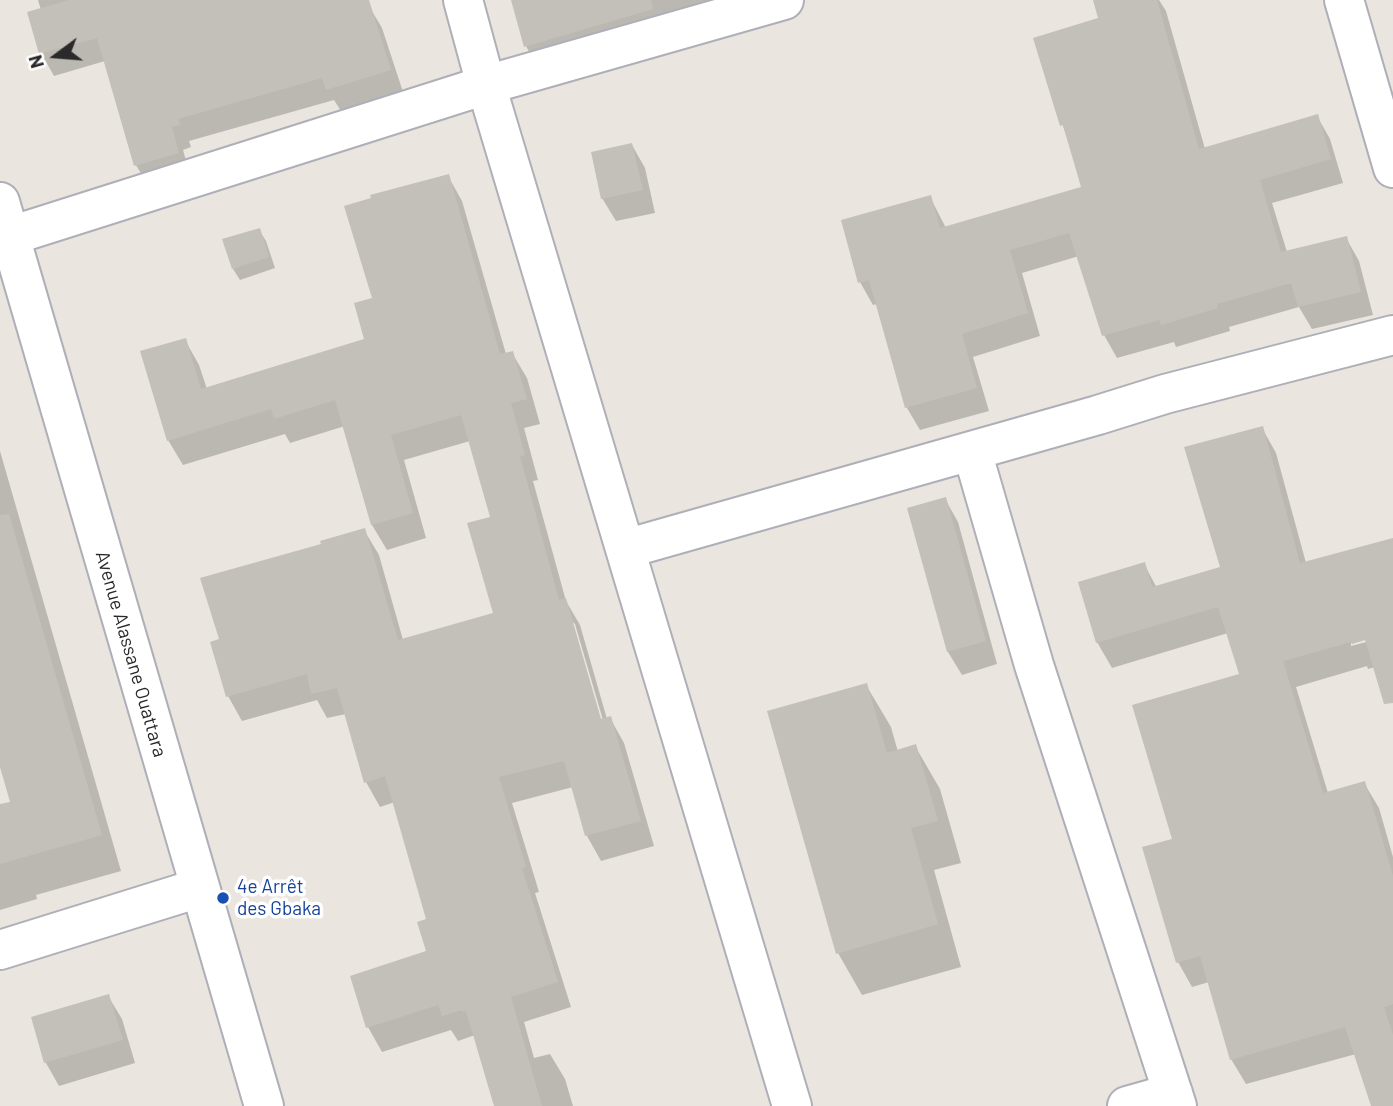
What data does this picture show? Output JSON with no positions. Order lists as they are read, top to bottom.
{
  "streets": {
    "street": ["Avenue Alassane Ouattara"]
  },
  "places": ["4e Arrêt des Gbaka"],
  "north": "left"
}
